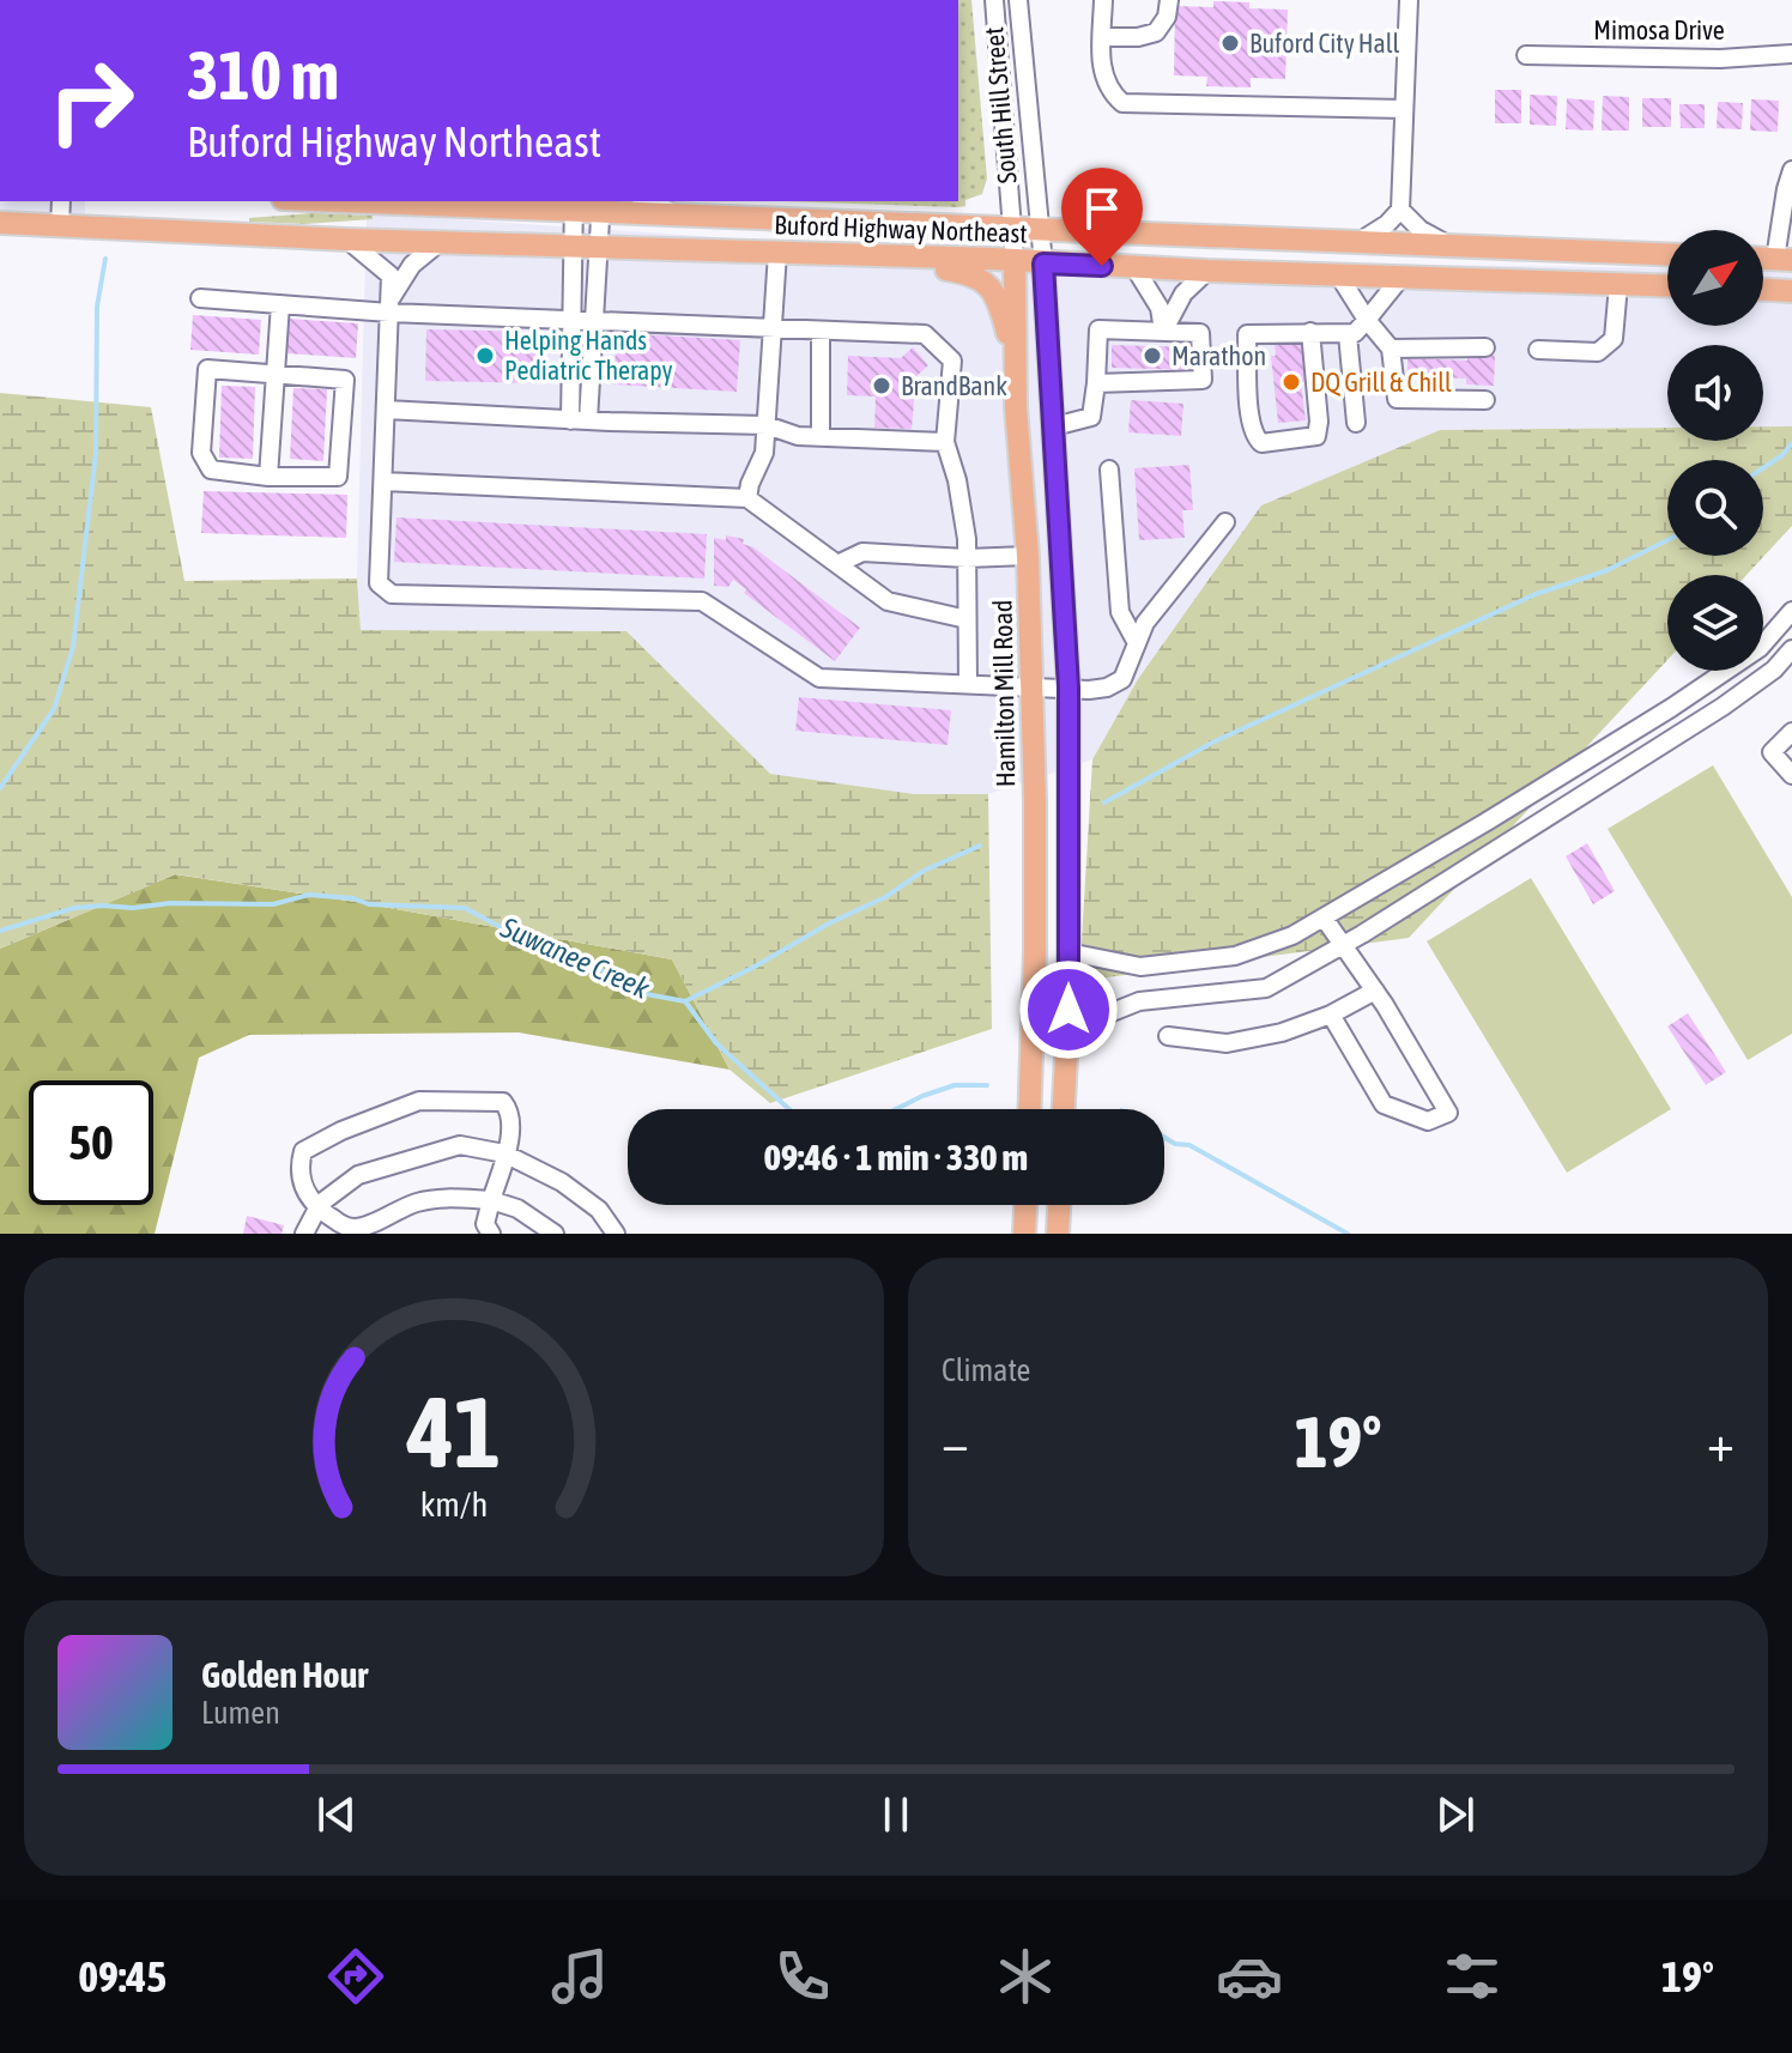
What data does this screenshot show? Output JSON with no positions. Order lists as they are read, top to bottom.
{
  "streets": {
    "main road": ["Buford Highway Northeast", "Hamilton Mill Road"],
    "street": ["Mimosa Drive", "South Hill Street"]
  },
  "crossings": [
    ["South Hill Street", "Buford Highway Northeast"],
    ["South Hill Street", "Hamilton Mill Road"],
    ["Buford Highway Northeast", "Hamilton Mill Road"]
  ],
  "water": ["Suwanee Creek"],
  "places": [
    "Buford City Hall",
    "Helping Hands Pediatric Therapy",
    "Marathon",
    "DQ Grill & Chill",
    "BrandBank"
  ],
  "north": "top right",
  "page": {
    "turn": ["310 m", "Buford Highway Northeast"],
    "limit": "50",
    "trip": "09:46 · 1 min · 330 m",
    "tile": "Climate",
    "heat": ["−", "19°", "+"],
    "song": ["Golden Hour", "Lumen"],
    "tabs": ["09:45", "19°"],
    "gauge": ["41", "km/h"]
  }
}
